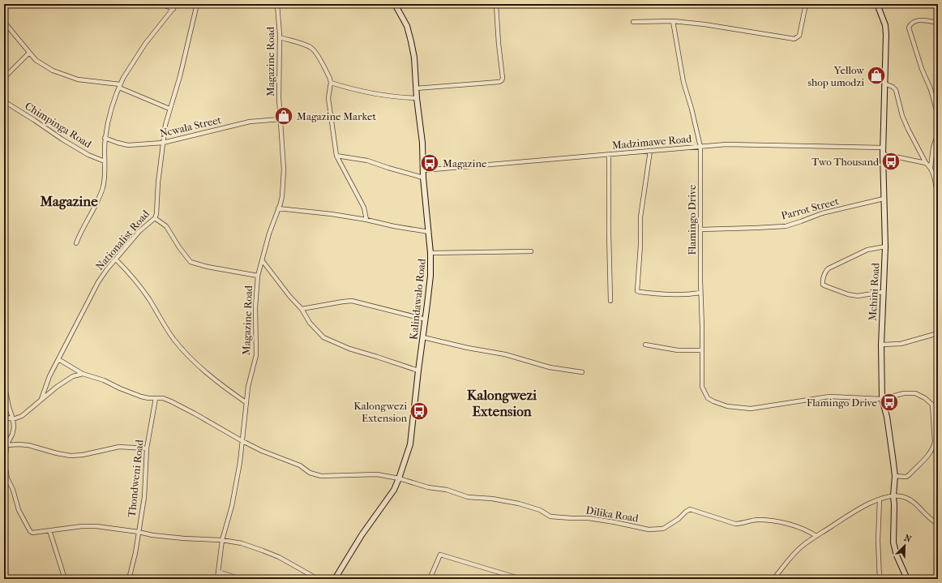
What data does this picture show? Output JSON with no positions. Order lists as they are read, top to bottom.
{
  "streets": {
    "street": [
      "Magazine Road",
      "Chimpinga Road",
      "Ncwala Street",
      "Madzimawe Road",
      "Parrot Street",
      "Flamingo Drive",
      "Nationalist Road",
      "Mchini Road",
      "Kalindawalo Road",
      "Thondweni Road",
      "Dilika Road"
    ]
  },
  "crossings": [
    ["Magazine Road", "Ncwala Street"],
    ["Ncwala Street", "Nationalist Road"],
    ["Madzimawe Road", "Flamingo Drive"],
    ["Madzimawe Road", "Mchini Road"],
    ["Madzimawe Road", "Kalindawalo Road"],
    ["Parrot Street", "Flamingo Drive"],
    ["Parrot Street", "Mchini Road"],
    ["Flamingo Drive", "Mchini Road"],
    ["Kalindawalo Road", "Dilika Road"]
  ],
  "districts": ["Magazine", "Kalongwezi Extension"],
  "places": {
    "shop": ["Yellow shop umodzi", "Magazine Market"],
    "bus stop": [
      "Two Thousand",
      "Magazine",
      "Flamingo Drive",
      "Kalongwezi Extension"
    ]
  },
  "north": "top right"
}
